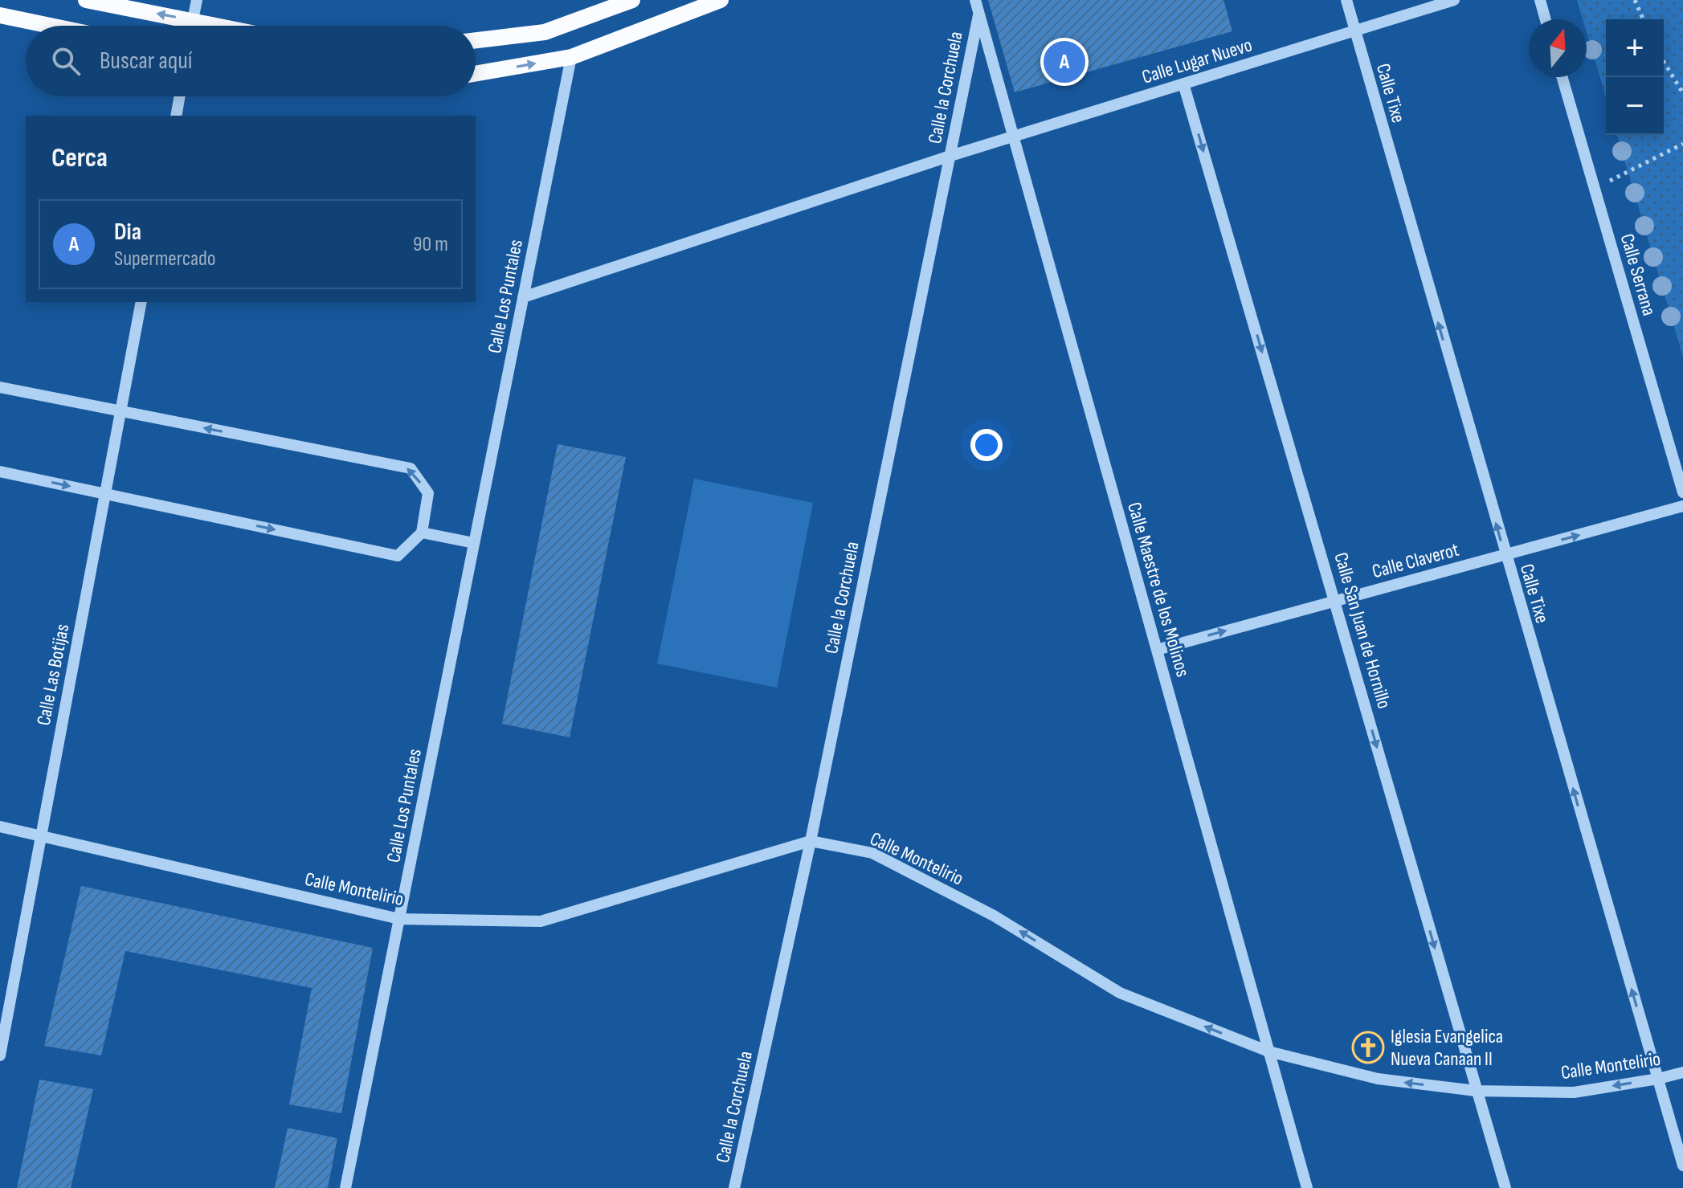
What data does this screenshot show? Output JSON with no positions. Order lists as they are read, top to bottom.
{
  "streets": {
    "street": [
      "Calle Lugar Nuevo",
      "Calle la Corchuela",
      "Calle Tixe",
      "Calle Serrana",
      "Calle Los Puntales",
      "Calle Claverot",
      "Calle Maestre de los Molinos",
      "Calle San Juan de Hornillo",
      "Calle Las Botijas",
      "Calle Montelirio"
    ]
  },
  "crossings": [
    ["Calle Lugar Nuevo", "Calle la Corchuela"],
    ["Calle Lugar Nuevo", "Calle Tixe"],
    ["Calle Lugar Nuevo", "Calle Los Puntales"],
    ["Calle Lugar Nuevo", "Calle Maestre de los Molinos"],
    ["Calle Lugar Nuevo", "Calle San Juan de Hornillo"],
    ["Calle la Corchuela", "Calle Maestre de los Molinos"],
    ["Calle la Corchuela", "Calle Montelirio"],
    ["Calle Tixe", "Calle Claverot"],
    ["Calle Tixe", "Calle Montelirio"],
    ["Calle Los Puntales", "Calle Montelirio"],
    ["Calle Claverot", "Calle Maestre de los Molinos"],
    ["Calle Claverot", "Calle San Juan de Hornillo"],
    ["Calle Maestre de los Molinos", "Calle Montelirio"],
    ["Calle San Juan de Hornillo", "Calle Montelirio"],
    ["Calle Las Botijas", "Calle Montelirio"]
  ],
  "one_way": [
    "Calle Tixe",
    "Calle Claverot",
    "Calle San Juan de Hornillo",
    "Calle Montelirio"
  ],
  "places": {
    "church": ["Iglesia Evangelica Nueva Canaan II"]
  },
  "north": "top",
  "page": {
    "map_buttons": ["+", "−"],
    "search": "Buscar aquí",
    "pins": "A",
    "heading": "Cerca",
    "list": [
      {
        "mark": "A",
        "name": "Dia",
        "note": "Supermercado",
        "value": "90 m"
      }
    ]
  }
}
